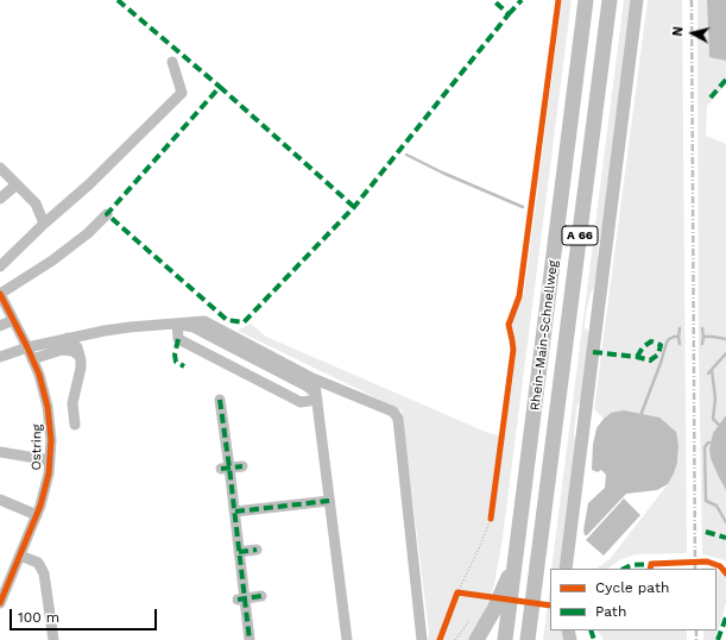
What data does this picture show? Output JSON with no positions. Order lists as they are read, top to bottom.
{
  "streets": {
    "highway": ["A 66", "Rhein-Main-Schnellweg"],
    "street": ["Ostring"]
  },
  "crossings": [
    ["A 66", "Rhein-Main-Schnellweg"]
  ],
  "legend": ["Cycle path", "Path"],
  "scale_bar": "100 m",
  "north": "left"
}
